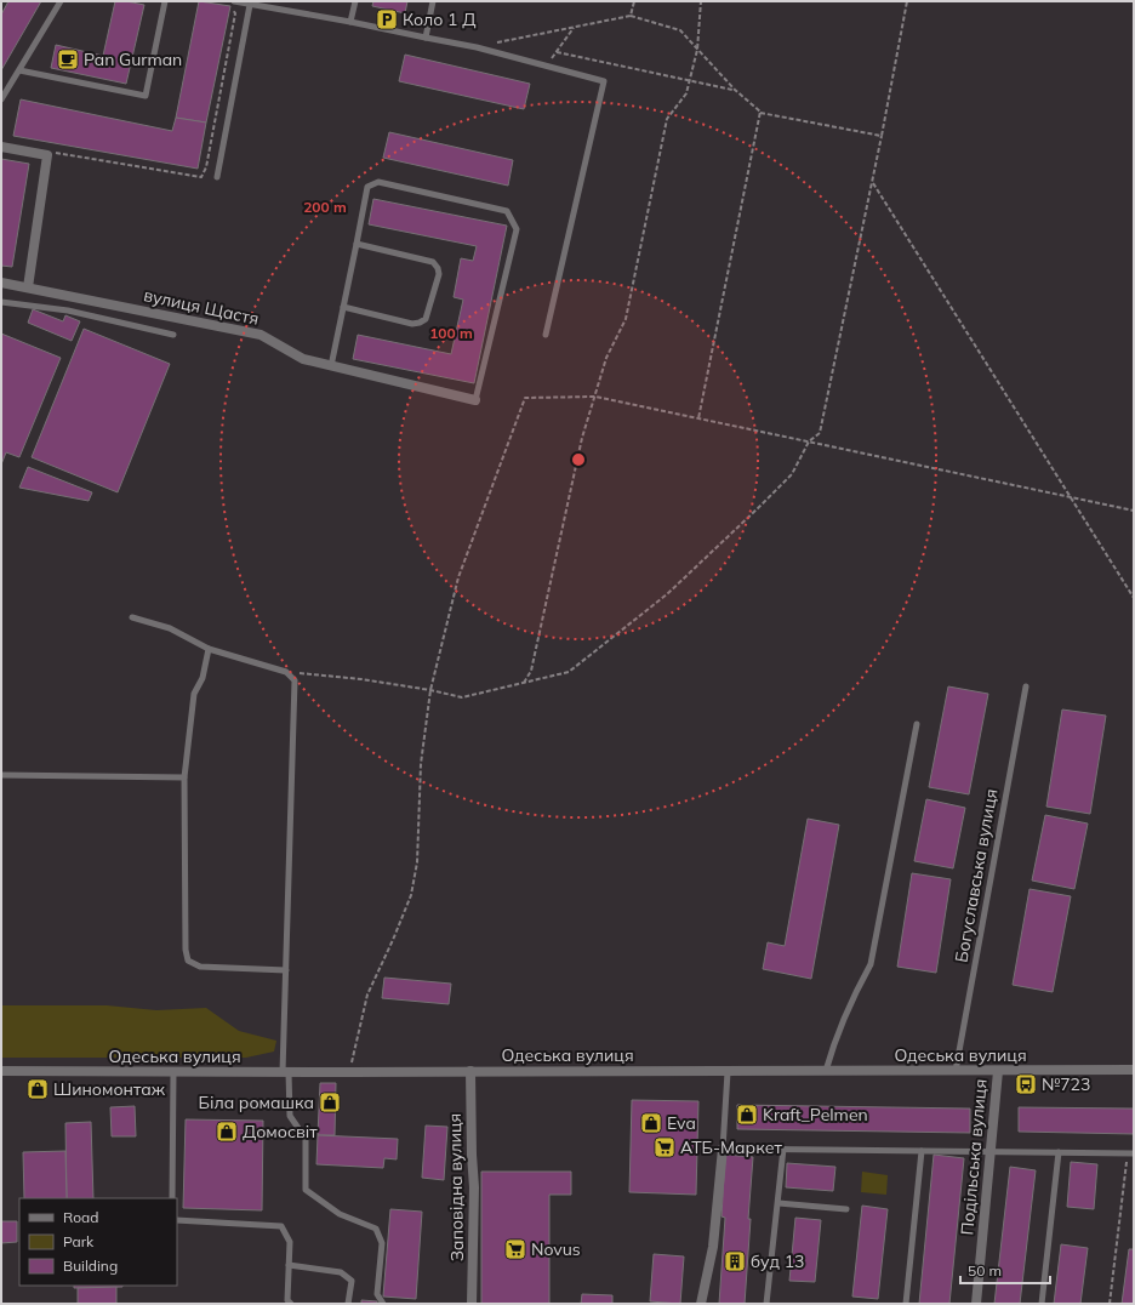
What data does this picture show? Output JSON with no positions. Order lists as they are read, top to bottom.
{
  "streets": {
    "street": [
      "вулиця Щастя",
      "Одеська вулиця",
      "Подільська вулиця",
      "Заповідна вулиця"
    ],
    "lane": ["Богуславська вулиця"]
  },
  "crossings": [
    ["Богуславська вулиця", "Одеська вулиця"],
    ["Одеська вулиця", "Подільська вулиця"],
    ["Одеська вулиця", "Заповідна вулиця"]
  ],
  "places": {
    "parking": ["Коло 1 Д"],
    "cafe": ["Pan Gurman"],
    "bus stop": ["№723"],
    "shop": [
      "Шиномонтаж",
      "Біла ромашка",
      "Kraft_Pelmen",
      "Eva",
      "Домосвіт"
    ],
    "supermarket": ["АТБ-Маркет", "Novus"],
    "building": ["буд 13"]
  },
  "legend": ["Road", "Park", "Building"],
  "scale_bar": "50 m",
  "rings": ["200 m", "100 m"]
}
